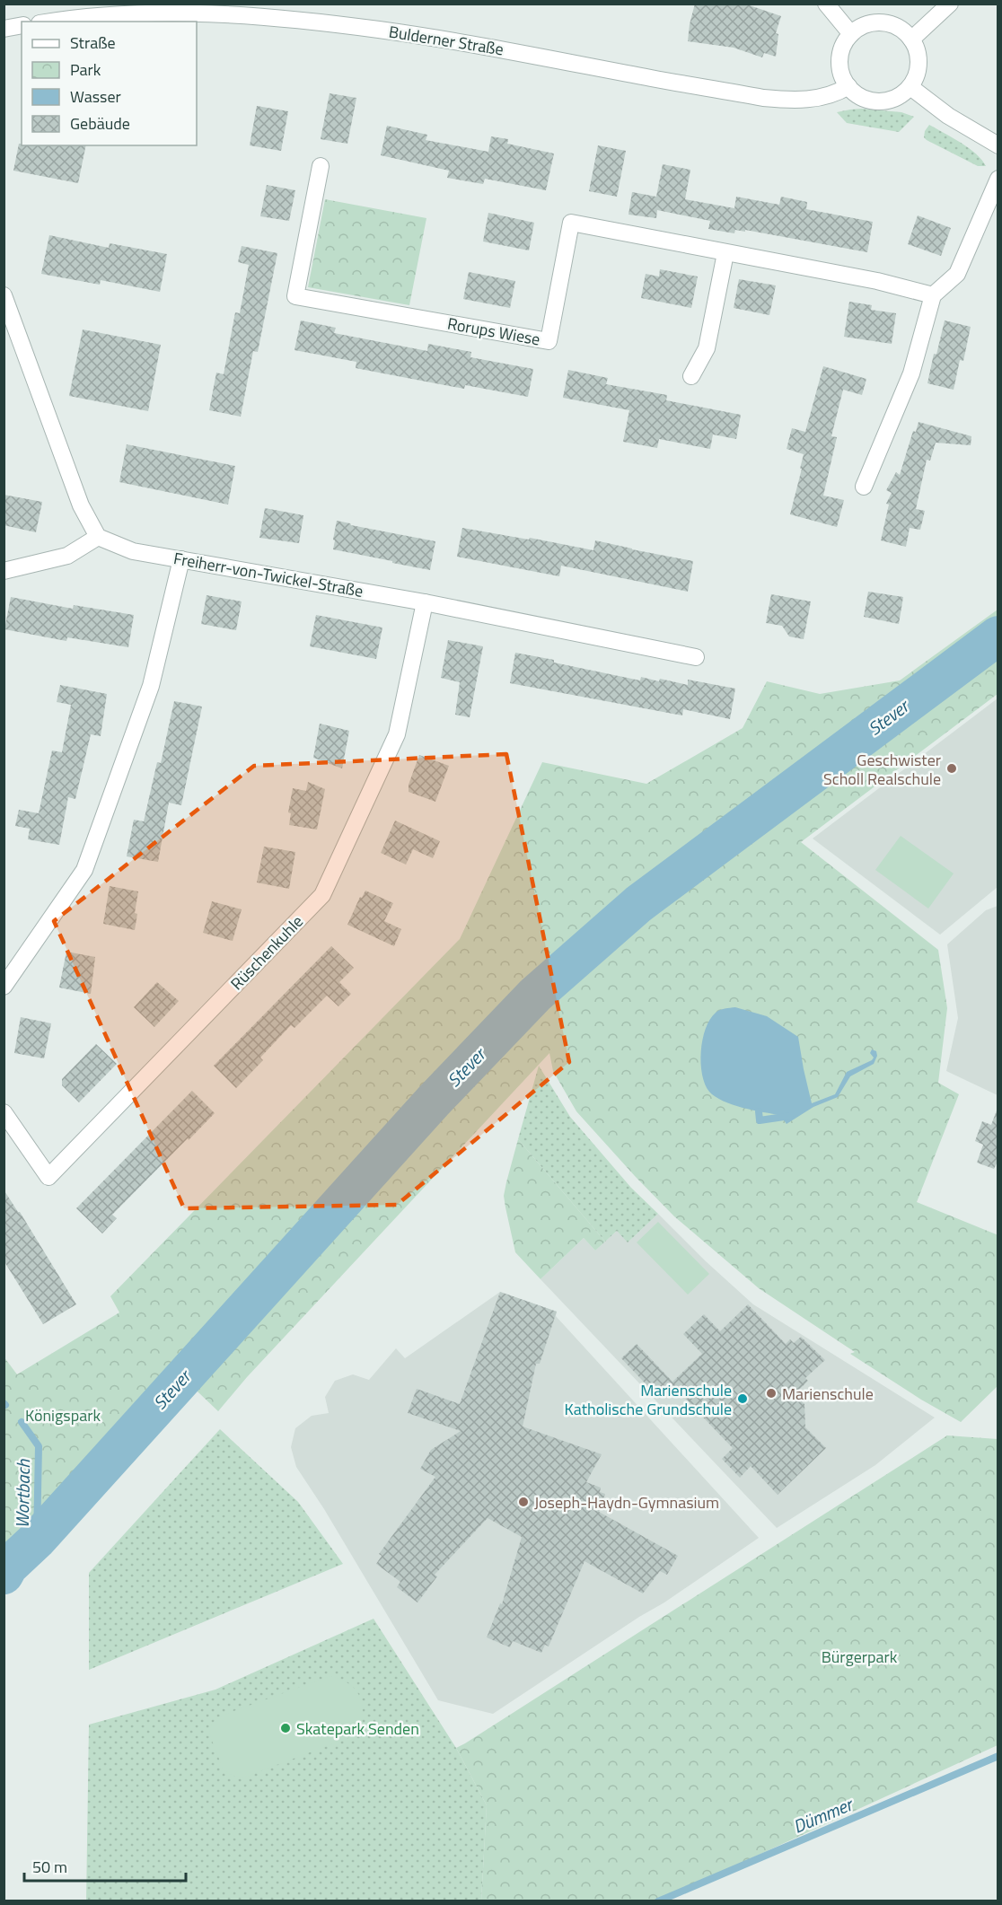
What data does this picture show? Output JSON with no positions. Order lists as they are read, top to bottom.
{
  "streets": {
    "street": [
      "Bulderner Straße",
      "Rorups Wiese",
      "Freiherr-von-Twickel-Straße",
      "Rüschenkuhle"
    ]
  },
  "crossings": [
    ["Freiherr-von-Twickel-Straße", "Rüschenkuhle"]
  ],
  "water": ["Stever", "Wortbach", "Dümmer"],
  "parks": ["Königspark", "Bürgerpark"],
  "places": [
    "Geschwister Scholl Realschule",
    "Marienschule",
    "Marienschule Katholische Grundschule",
    "Joseph-Haydn-Gymnasium",
    "Skatepark Senden"
  ],
  "legend": [
    "Straße",
    "Park",
    "Wasser",
    "Gebäude"
  ],
  "scale_bar": "50 m"
}
